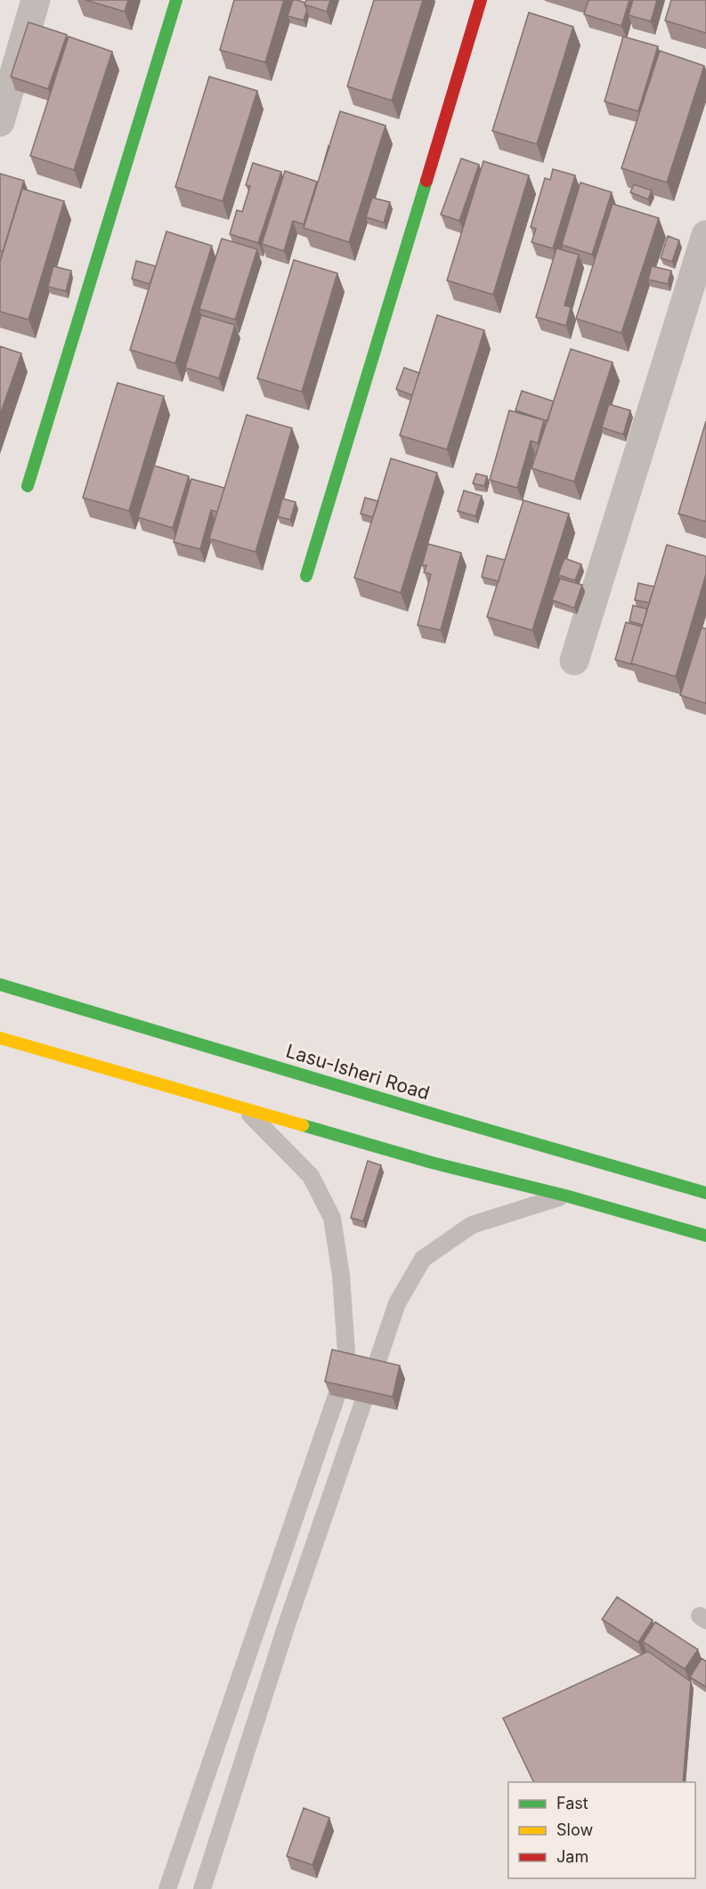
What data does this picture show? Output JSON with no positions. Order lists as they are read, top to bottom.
{
  "streets": {
    "main road": ["Lasu-Isheri Road"]
  },
  "legend": ["Fast", "Slow", "Jam"]
}
